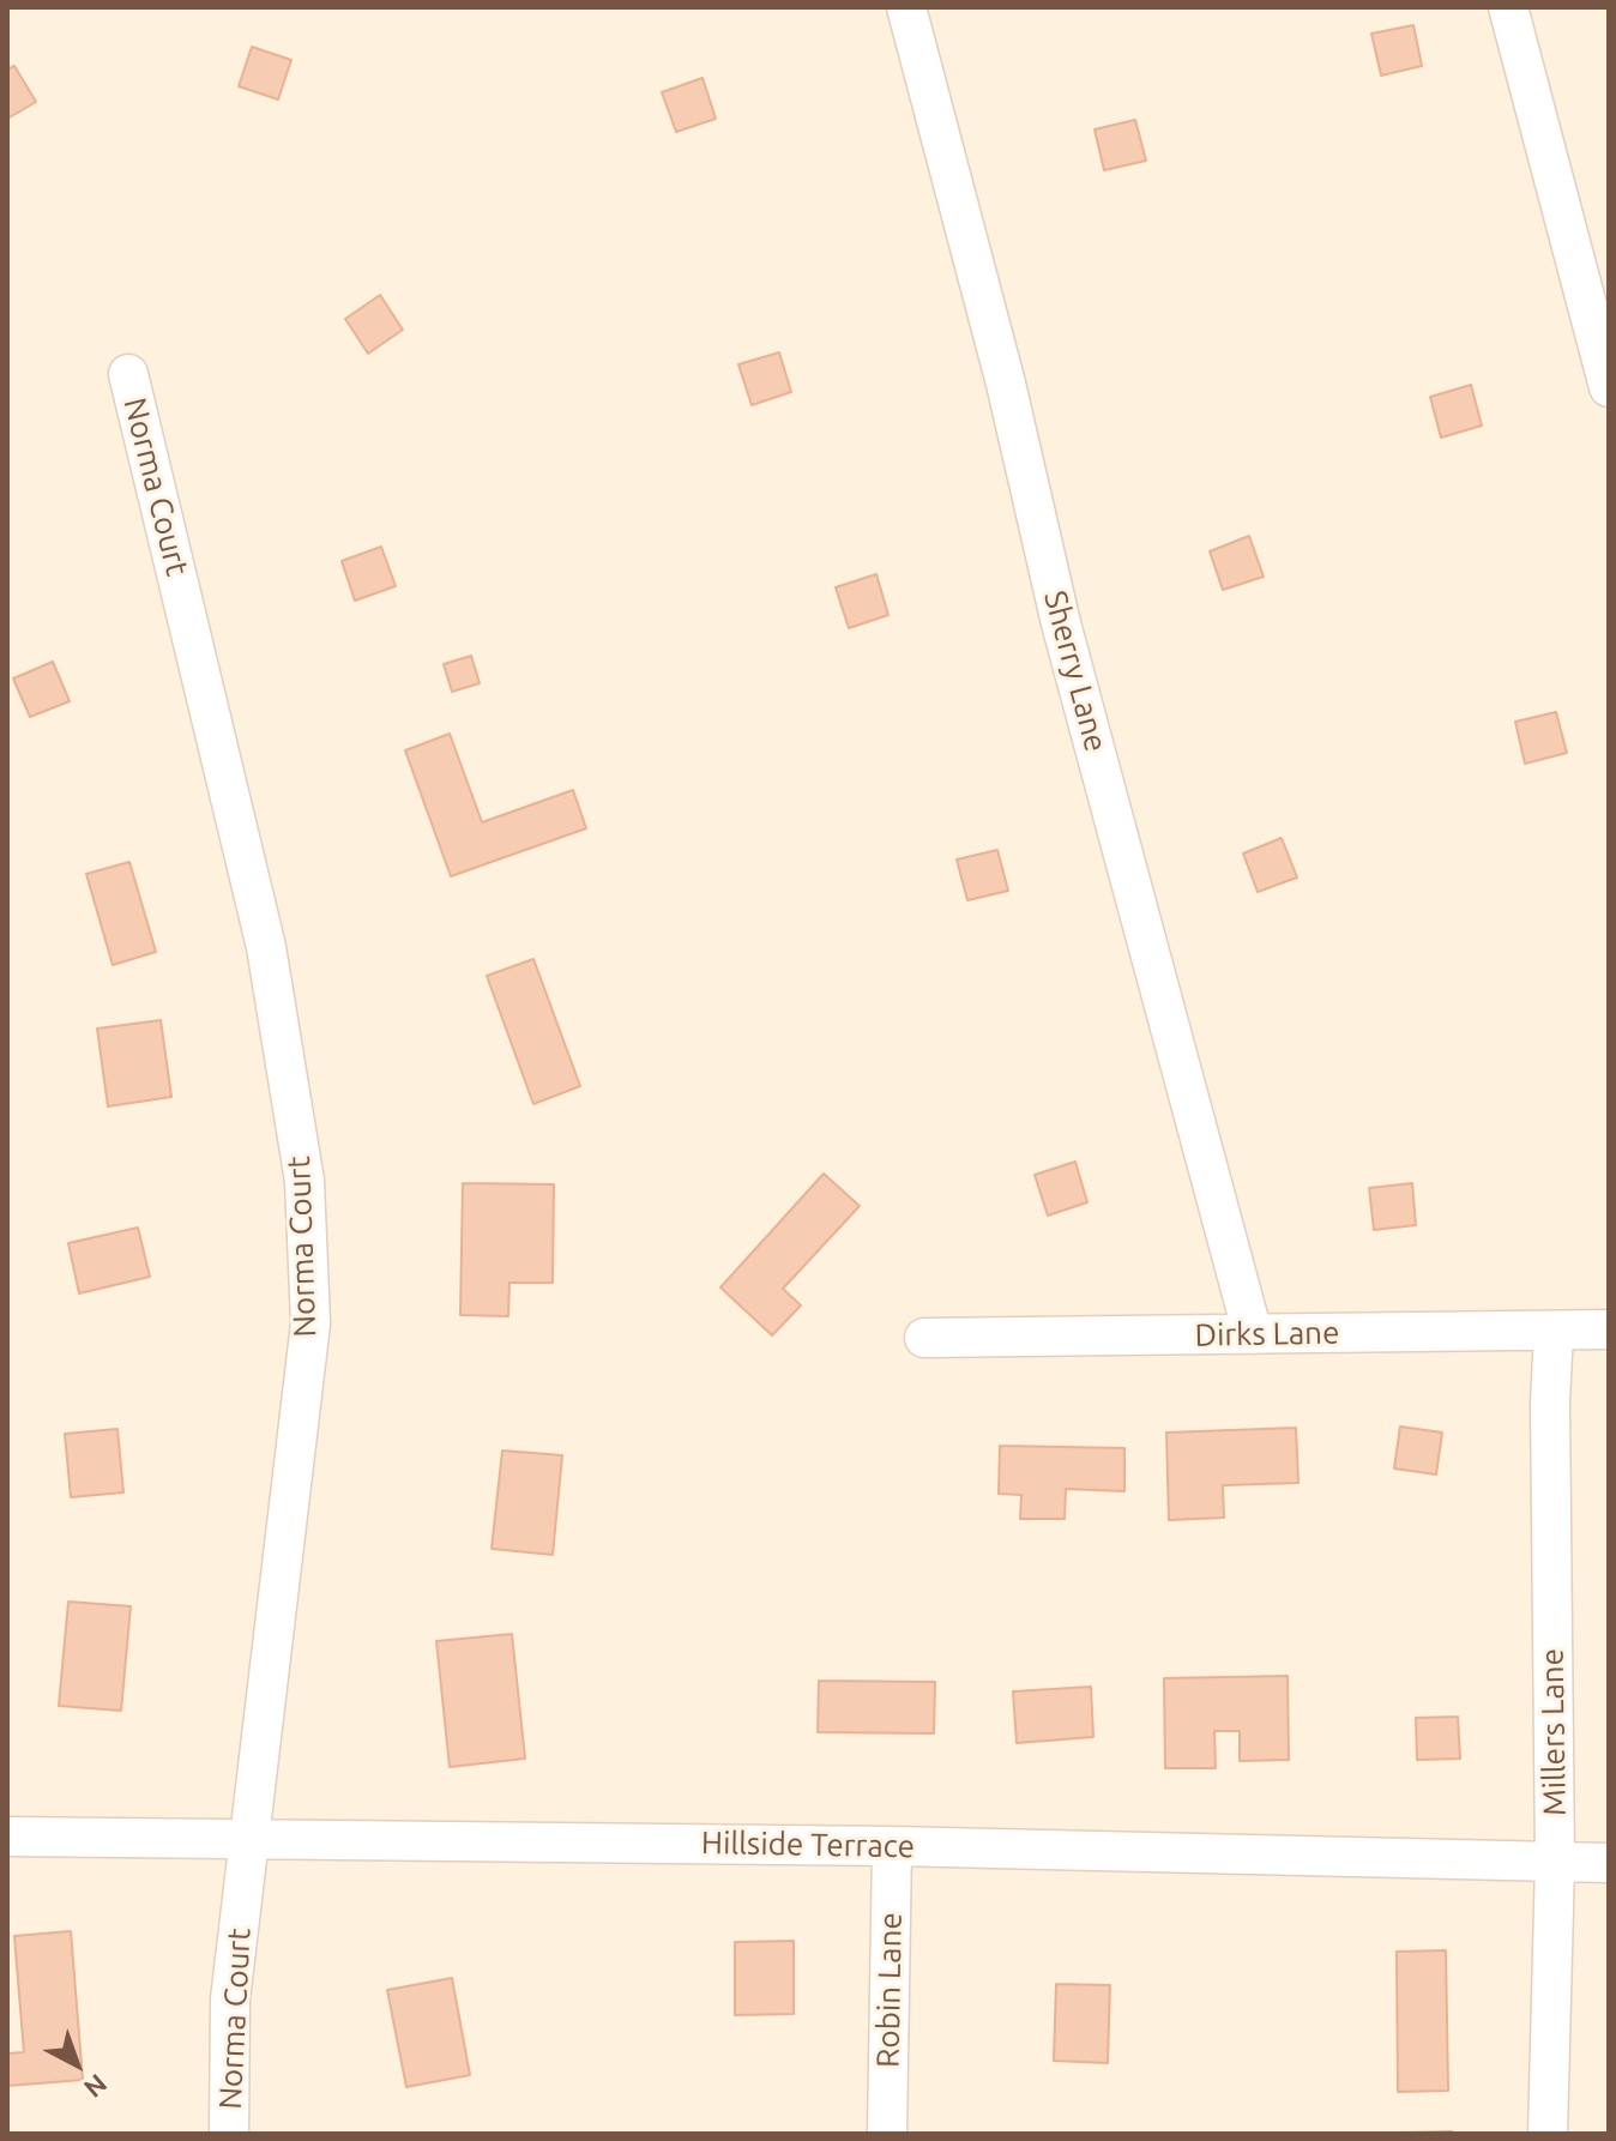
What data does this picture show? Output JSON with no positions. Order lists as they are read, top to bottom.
{
  "streets": {
    "street": [
      "Norma Court",
      "Sherry Lane",
      "Dirks Lane",
      "Millers Lane",
      "Hillside Terrace",
      "Robin Lane"
    ]
  },
  "crossings": [
    ["Norma Court", "Hillside Terrace"],
    ["Sherry Lane", "Dirks Lane"],
    ["Dirks Lane", "Millers Lane"],
    ["Millers Lane", "Hillside Terrace"],
    ["Hillside Terrace", "Robin Lane"]
  ],
  "north": "bottom right"
}
